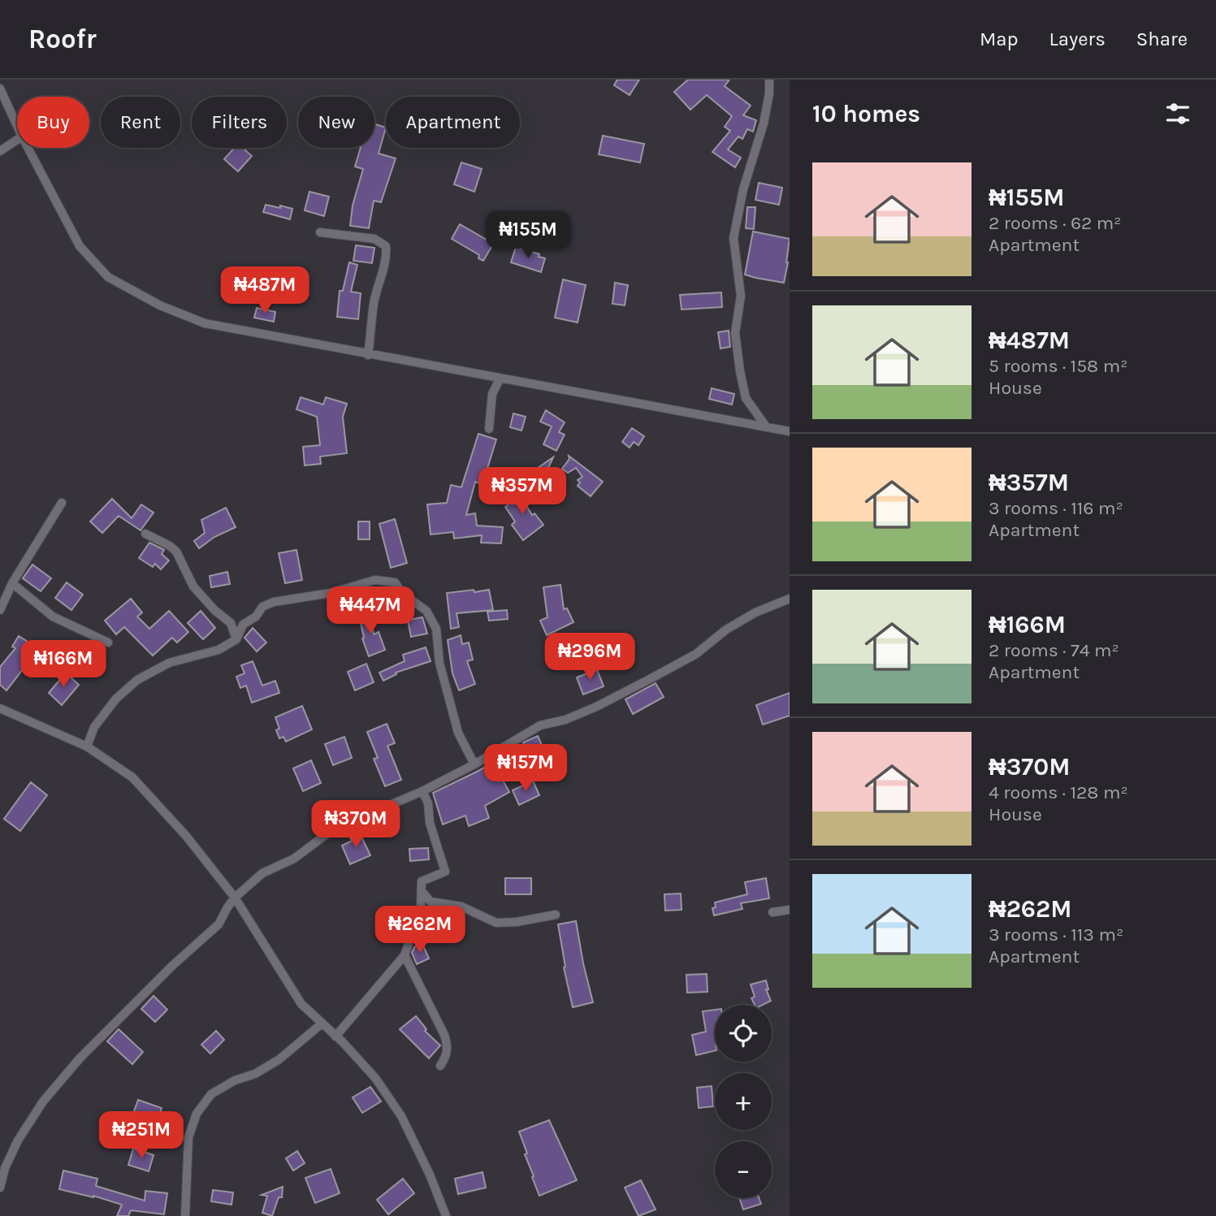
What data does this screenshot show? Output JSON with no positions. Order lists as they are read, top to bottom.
{
  "page": {
    "header": "Roofr",
    "nav": ["Map", "Layers", "Share"],
    "heading": "10 homes",
    "chip": [
      "Buy",
      "Rent",
      "Filters",
      "New",
      "Apartment"
    ],
    "list": [
      {
        "name": "₦155M",
        "note": "2 rooms · 62 m² · Apartment"
      },
      {
        "name": "₦487M",
        "note": "5 rooms · 158 m² · House"
      },
      {
        "name": "₦357M",
        "note": "3 rooms · 116 m² · Apartment"
      },
      {
        "name": "₦166M",
        "note": "2 rooms · 74 m² · Apartment"
      },
      {
        "name": "₦370M",
        "note": "4 rooms · 128 m² · House"
      },
      {
        "name": "₦262M",
        "note": "3 rooms · 113 m² · Apartment"
      }
    ],
    "price": [
      "₦155M",
      "₦487M",
      "₦357M",
      "₦447M",
      "₦296M",
      "₦166M",
      "₦157M",
      "₦370M",
      "₦262M",
      "₦251M"
    ],
    "map_buttons": ["+", "−"]
  }
}
